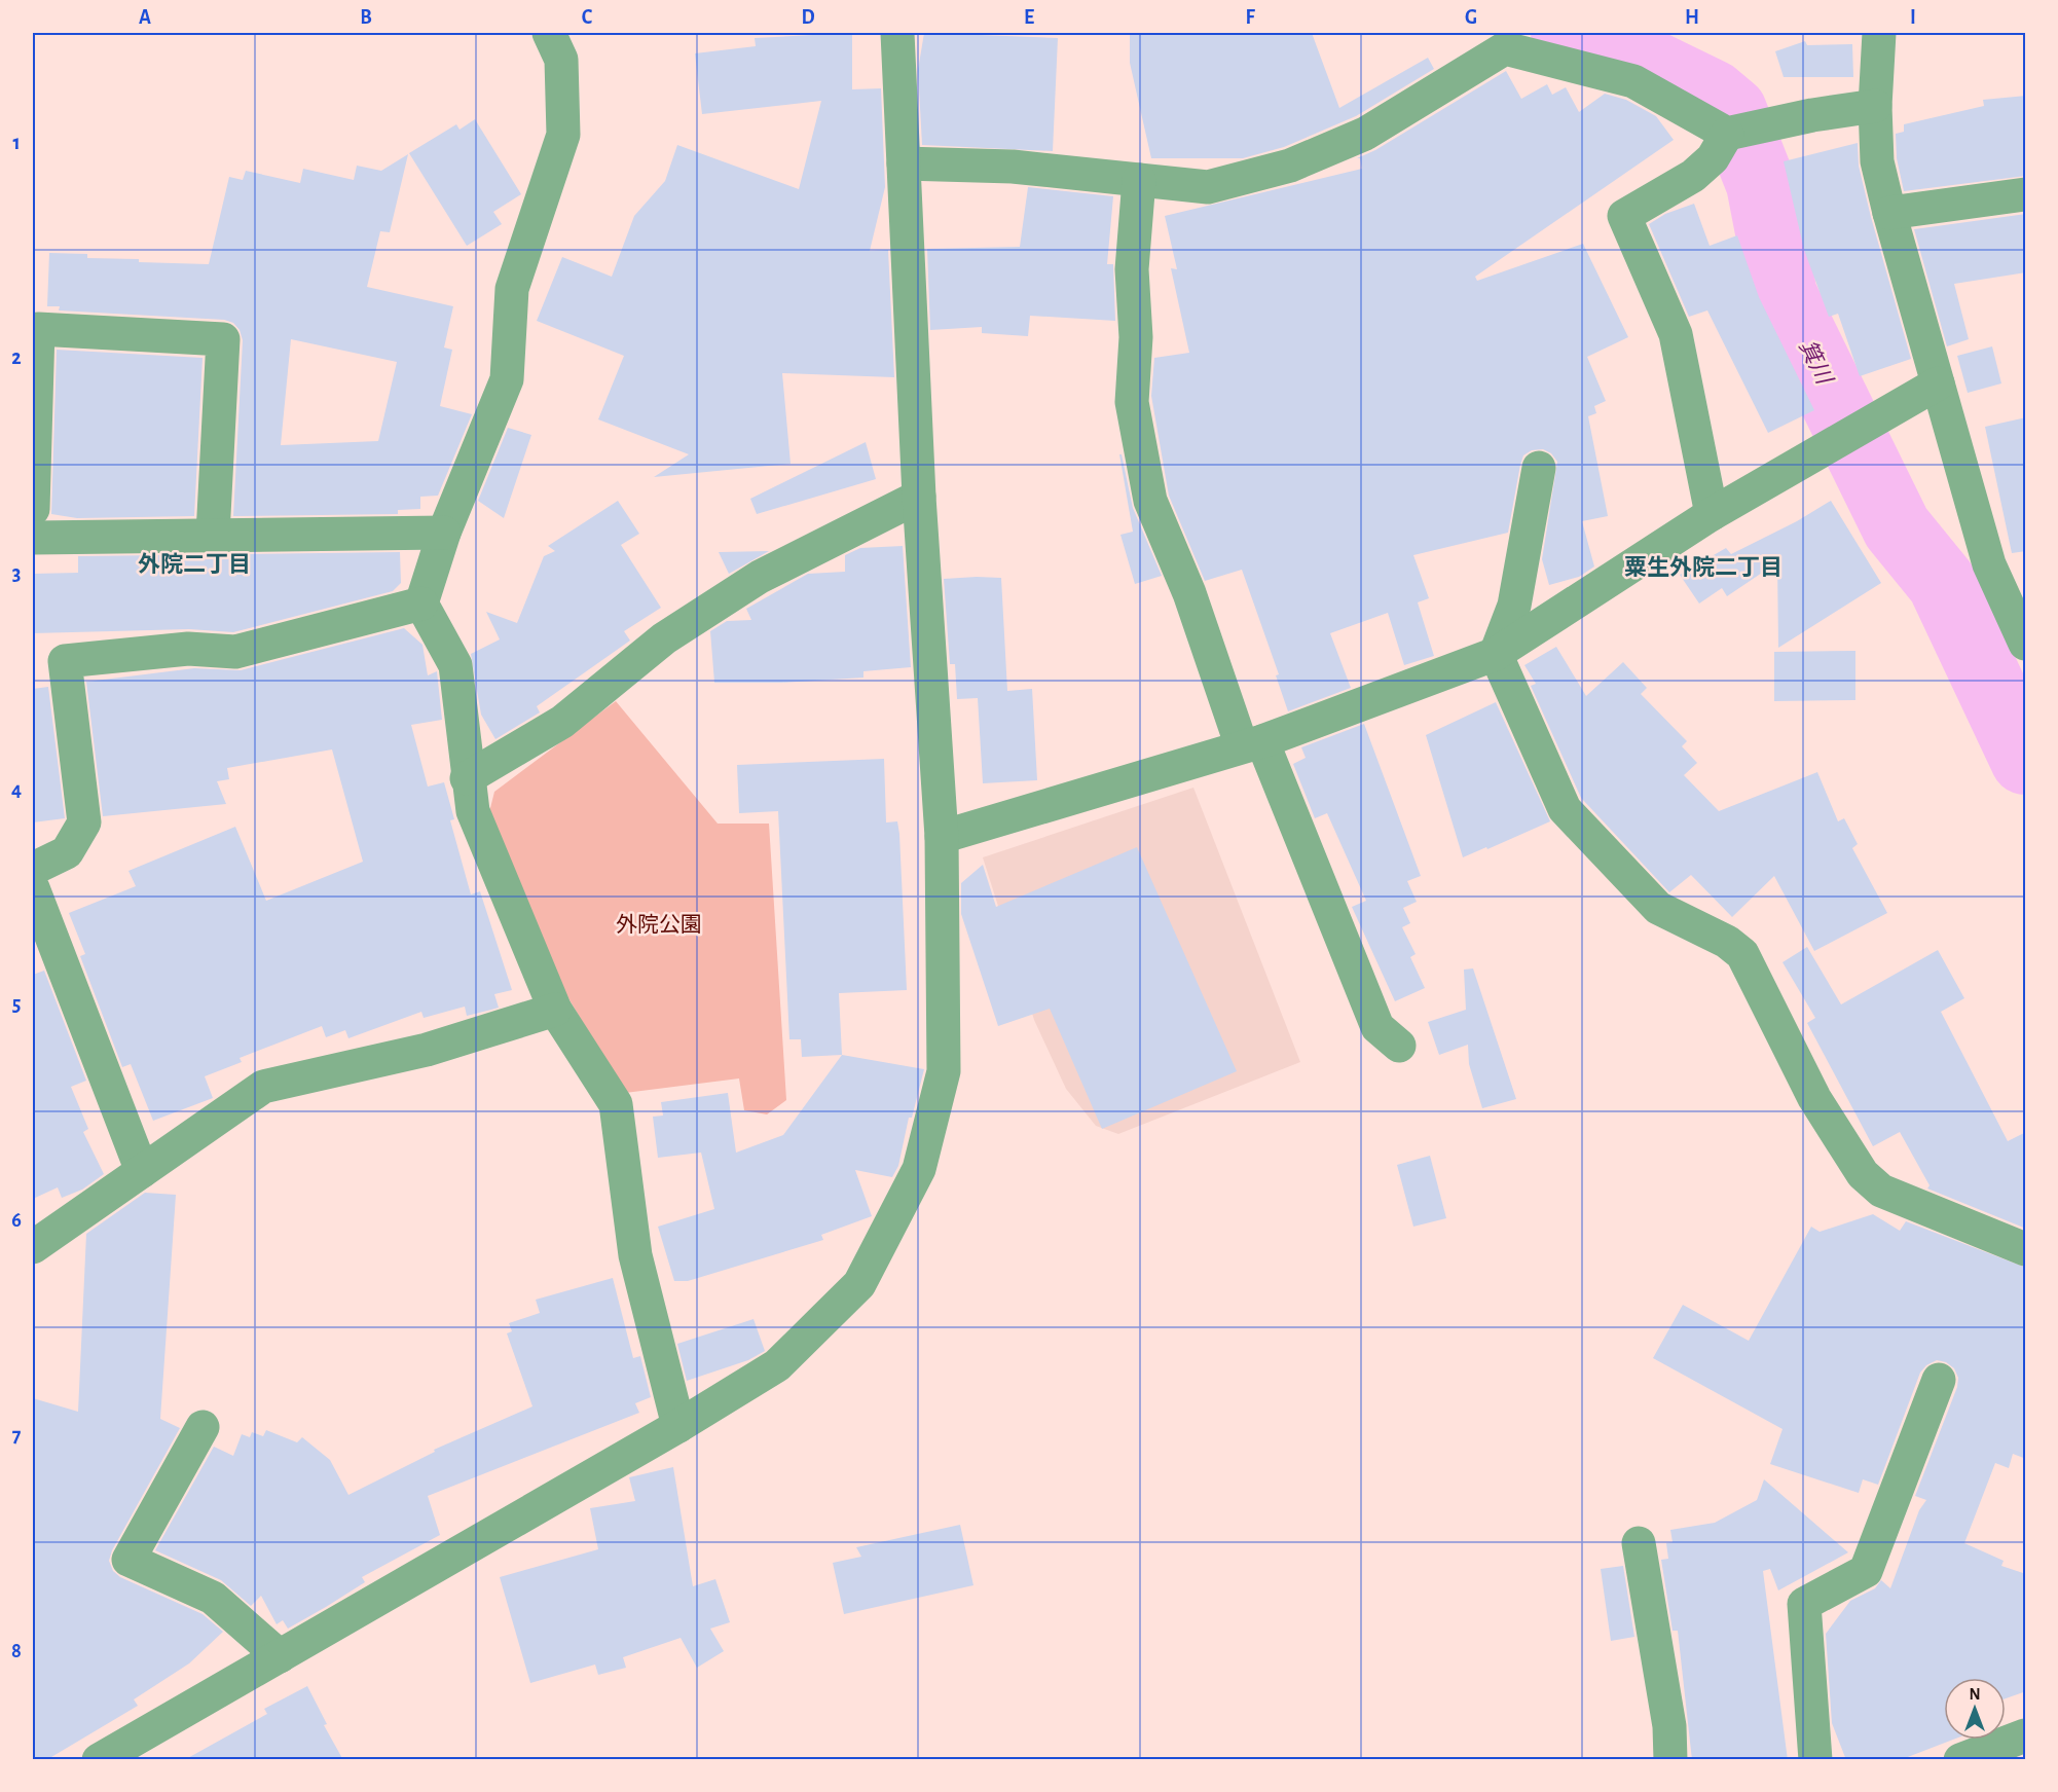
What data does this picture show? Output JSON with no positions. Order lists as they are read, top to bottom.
{
  "districts": ["外院二丁目", "粟生外院二丁目"],
  "water": ["箕川"],
  "parks": ["外院公園"],
  "north": "top",
  "grid": {
    "columns": [
      "A",
      "B",
      "C",
      "D",
      "E",
      "F",
      "G",
      "H",
      "I"
    ],
    "rows": [
      "1",
      "2",
      "3",
      "4",
      "5",
      "6",
      "7",
      "8"
    ]
  }
}
